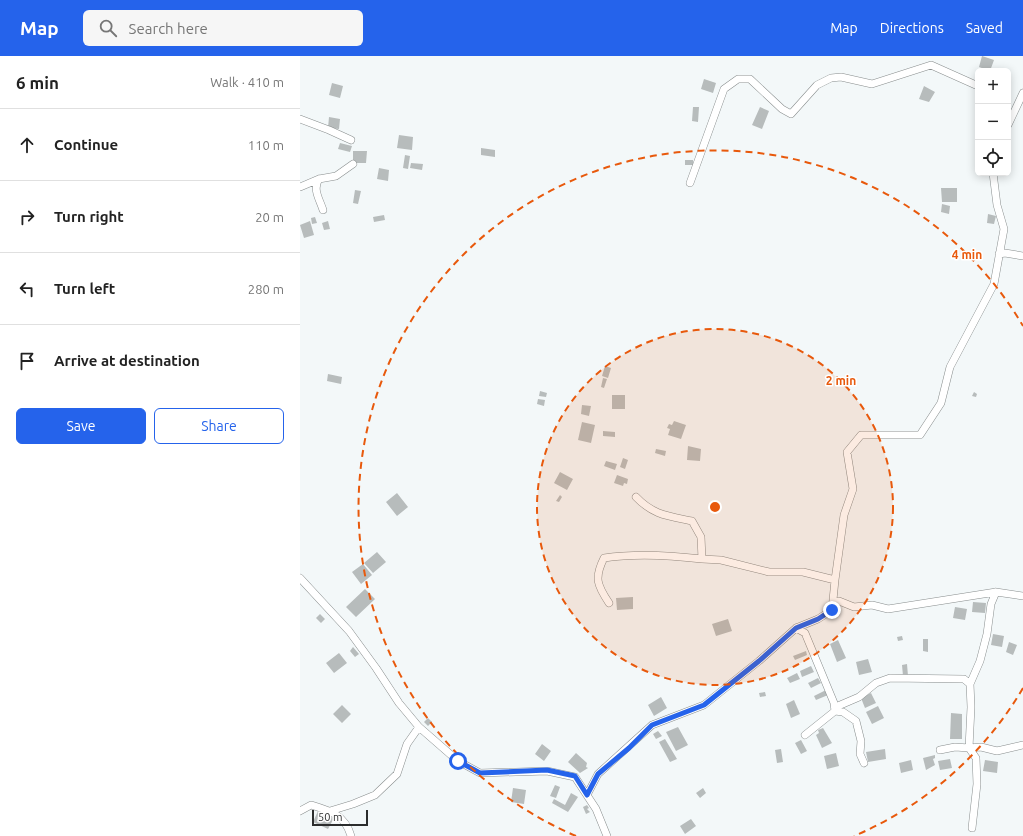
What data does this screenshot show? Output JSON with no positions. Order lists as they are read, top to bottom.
{
  "scale_bar": "50 m",
  "page": {
    "header": "Map",
    "search": "Search here",
    "nav": ["Map", "Directions", "Saved"],
    "heading": ["6 min", "Walk · 410 m"],
    "map_buttons": ["+", "−"],
    "list": [
      ["Continue", "110 m"],
      ["Turn right", "20 m"],
      ["Turn left", "280 m"],
      "Arrive at destination"
    ],
    "buttons": ["Save", "Share"],
    "scale": "50 m"
  },
  "rings": ["4 min", "2 min"]
}
